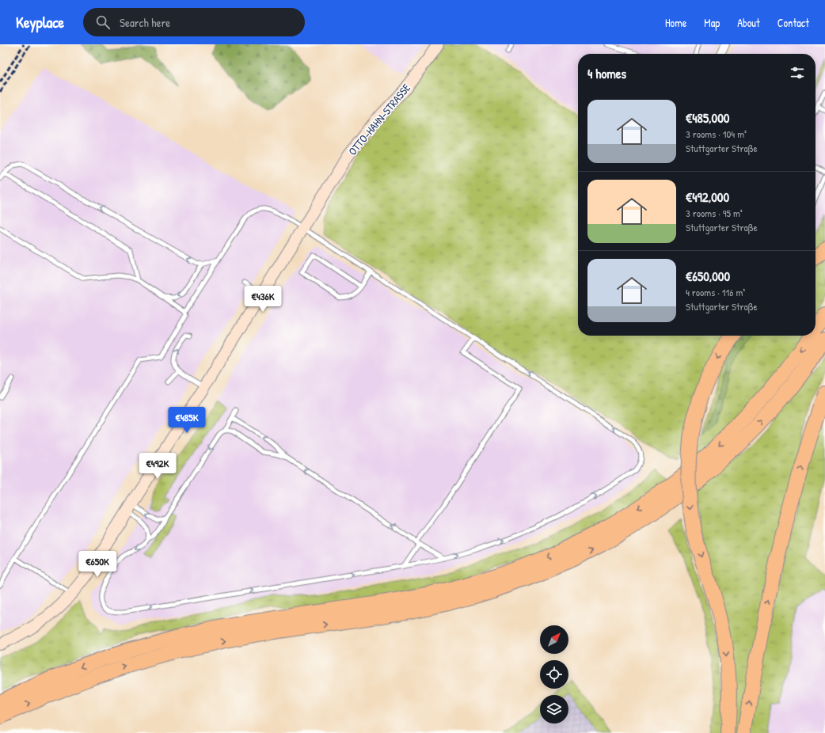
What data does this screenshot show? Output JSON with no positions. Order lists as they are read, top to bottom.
{
  "streets": {
    "street": ["OTTO-HAHN-STRASSE"]
  },
  "north": "top right",
  "page": {
    "header": "Keyplace",
    "search": "Search here",
    "nav": [
      "Home",
      "Map",
      "About",
      "Contact"
    ],
    "heading": "4 homes",
    "list": [
      {
        "name": "€485,000",
        "note": "3 rooms · 104 m² · Stuttgarter Straße"
      },
      {
        "name": "€492,000",
        "note": "3 rooms · 95 m² · Stuttgarter Straße"
      },
      {
        "name": "€650,000",
        "note": "4 rooms · 116 m² · Stuttgarter Straße"
      }
    ],
    "price": [
      "€436K",
      "€485K",
      "€492K",
      "€650K"
    ]
  }
}
